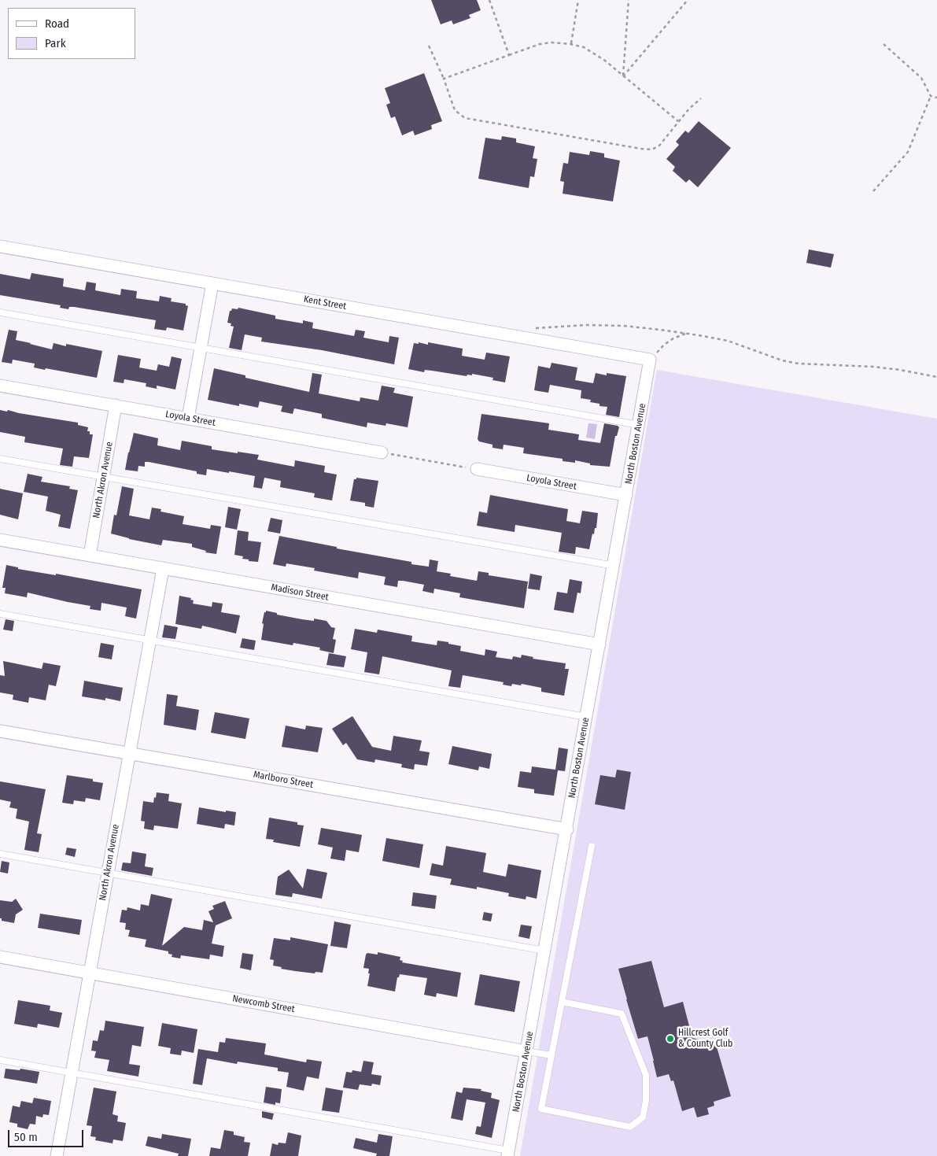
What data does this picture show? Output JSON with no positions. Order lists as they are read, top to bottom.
{
  "streets": {
    "street": [
      "Kent Street",
      "Loyola Street",
      "North Boston Avenue",
      "North Akron Avenue",
      "Madison Street",
      "Marlboro Street",
      "Newcomb Street"
    ]
  },
  "crossings": [
    ["Kent Street", "North Boston Avenue"],
    ["Loyola Street", "North Boston Avenue"],
    ["Loyola Street", "North Akron Avenue"],
    ["North Boston Avenue", "Madison Street"],
    ["North Boston Avenue", "Marlboro Street"],
    ["North Boston Avenue", "Newcomb Street"],
    ["North Akron Avenue", "Madison Street"],
    ["North Akron Avenue", "Marlboro Street"],
    ["North Akron Avenue", "Newcomb Street"]
  ],
  "places": ["Hillcrest Golf & County Club"],
  "legend": ["Road", "Park"],
  "scale_bar": "50 m"
}
